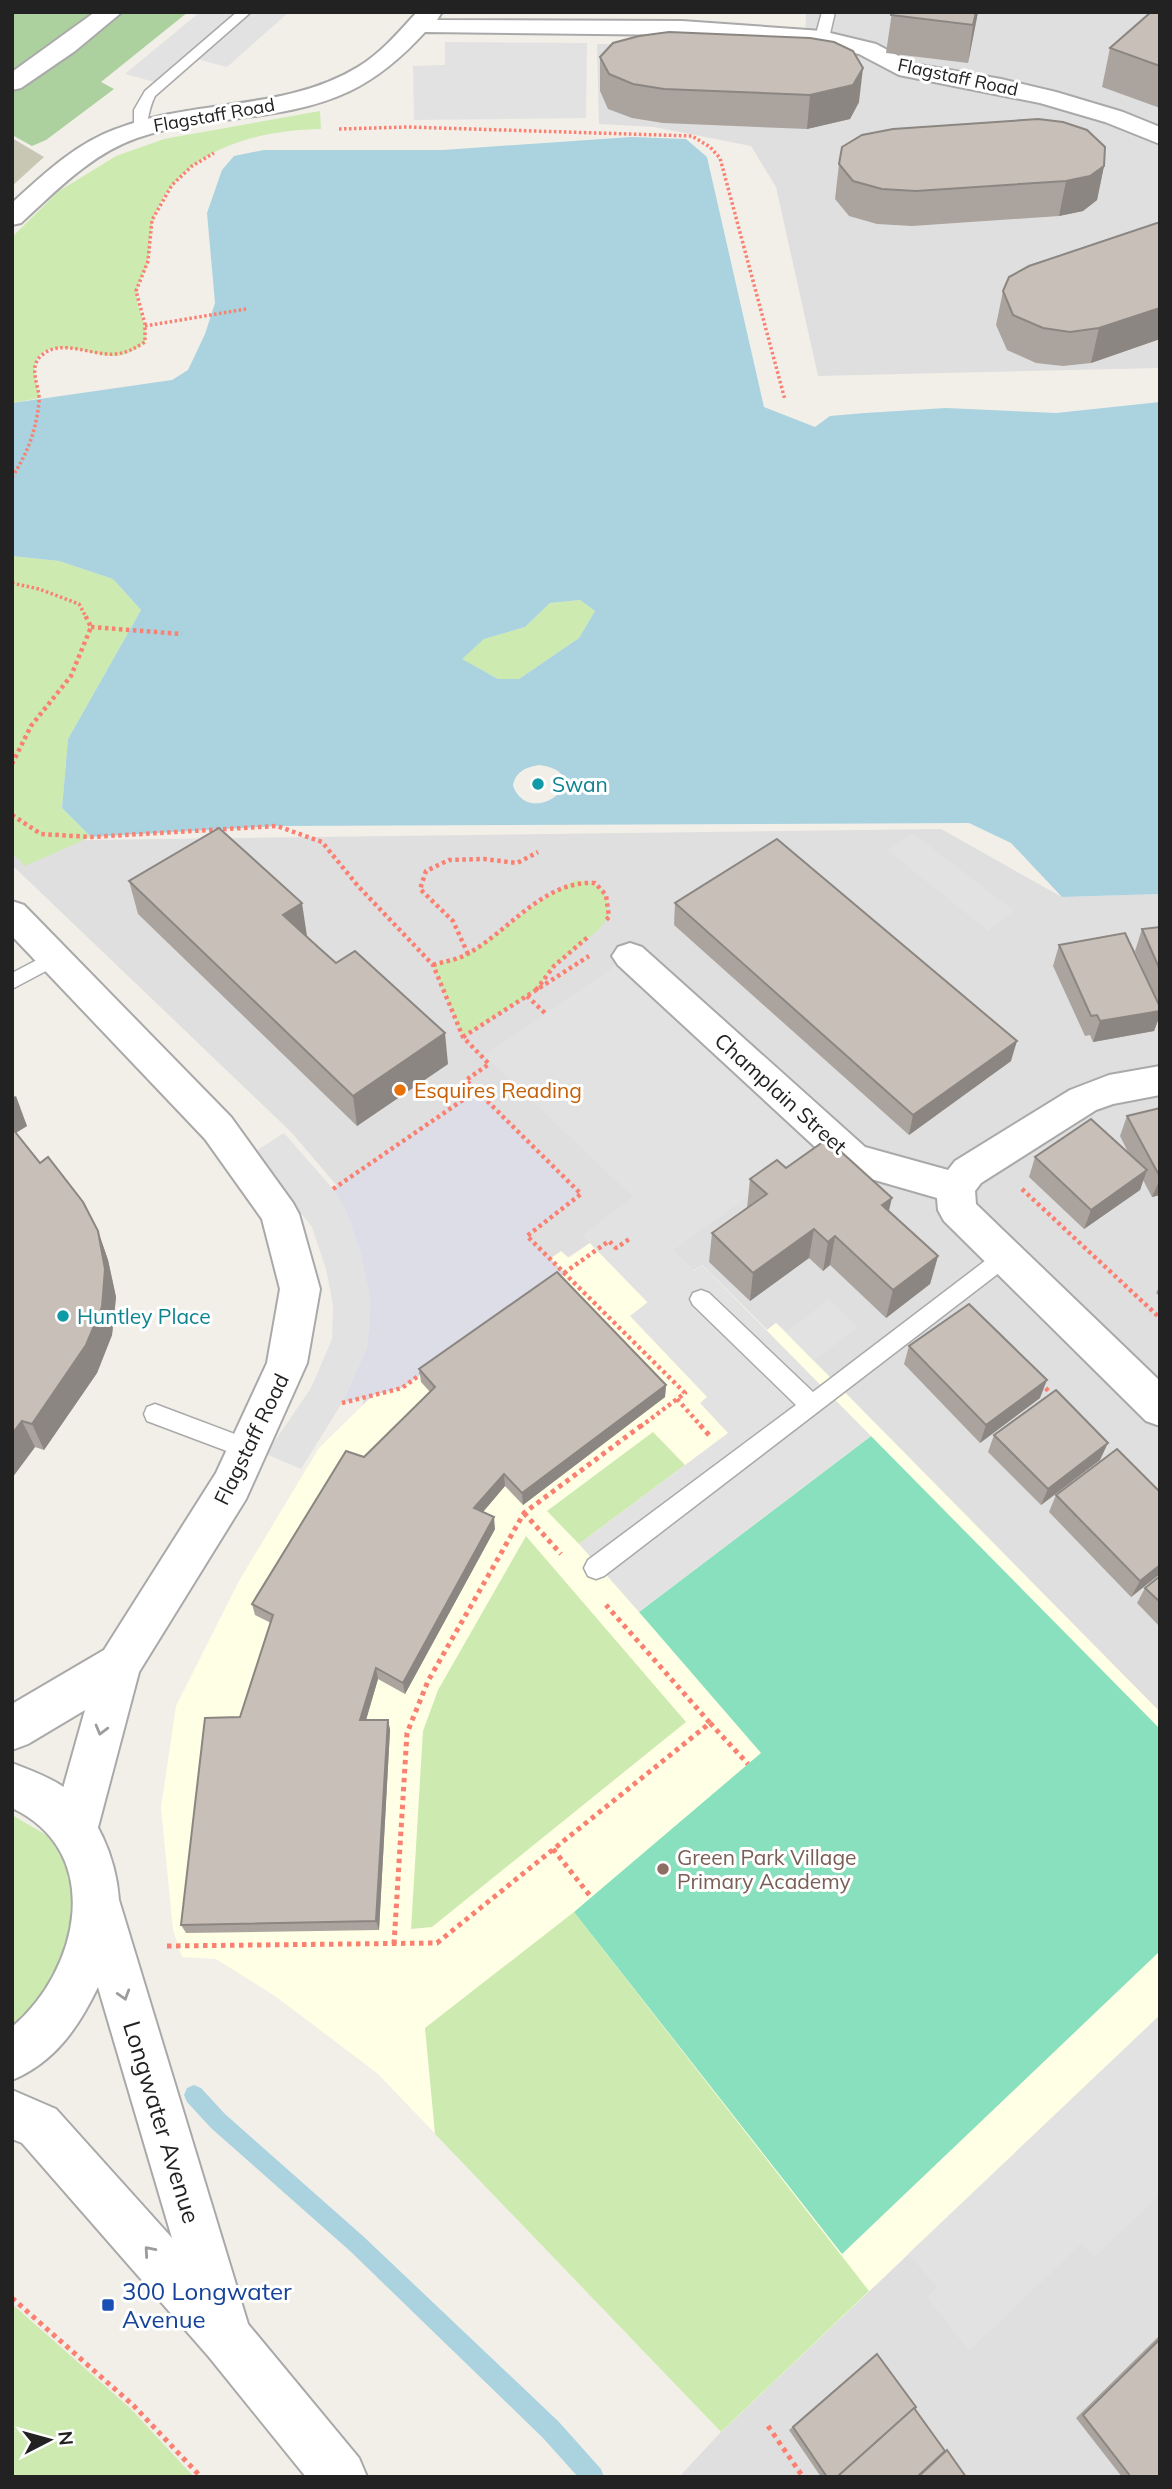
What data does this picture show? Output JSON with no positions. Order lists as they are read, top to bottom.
{
  "streets": {
    "street": ["Flagstaff Road", "Champlain Street", "Longwater Avenue"]
  },
  "places": {
    "other": [
      "Swan",
      "Esquires Reading",
      "Huntley Place",
      "Green Park Village Primary Academy"
    ],
    "transit": ["300 Longwater Avenue"]
  },
  "north": "right"
}
